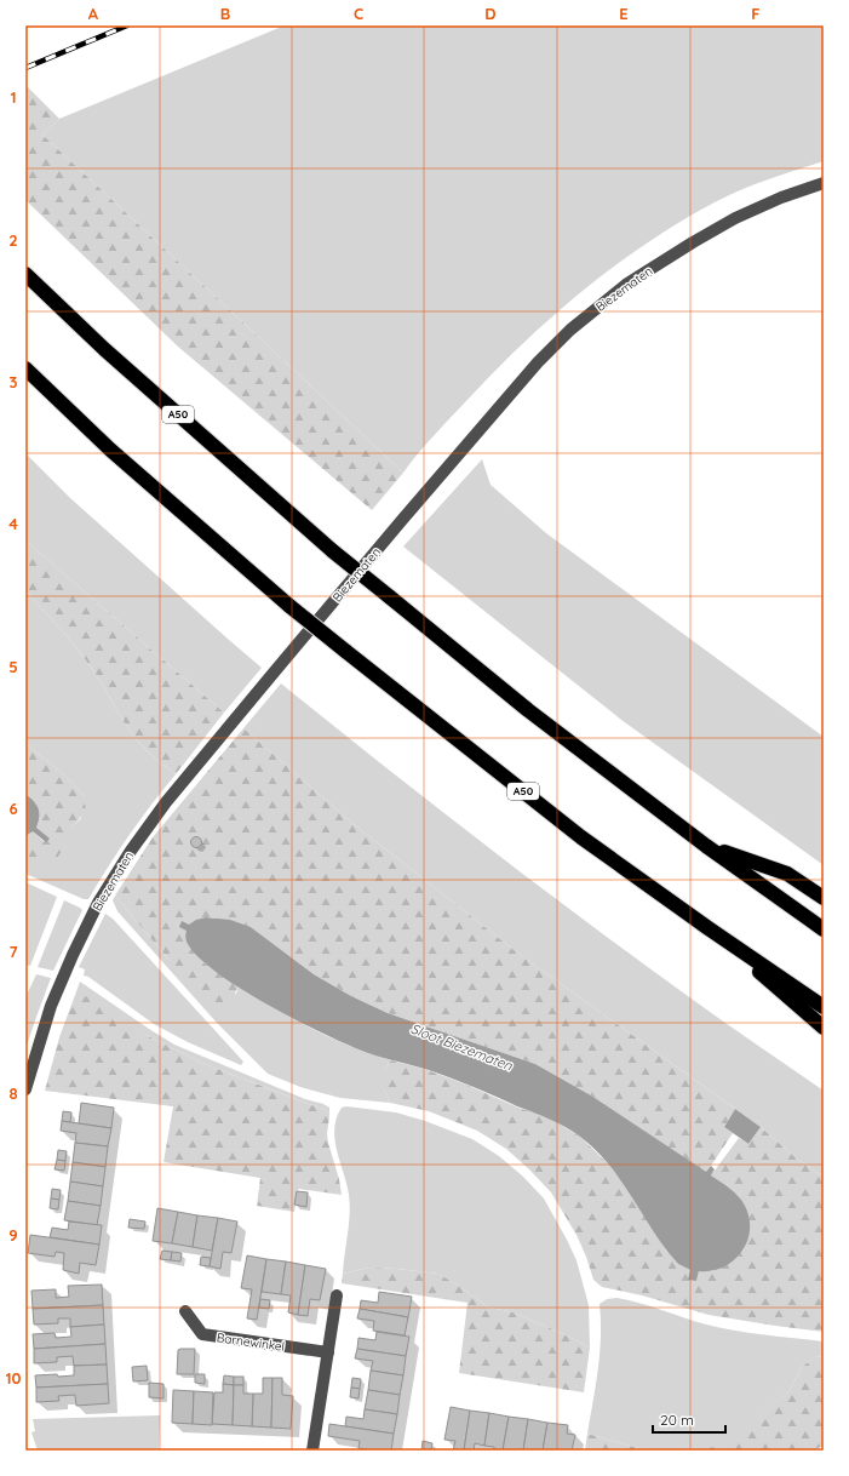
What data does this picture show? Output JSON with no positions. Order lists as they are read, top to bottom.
{
  "streets": {
    "highway": ["A50"],
    "street": ["Biezematen", "Barnewinkel"]
  },
  "water": ["Sloot Biezematen"],
  "scale_bar": "20 m",
  "grid": {
    "columns": [
      "A",
      "B",
      "C",
      "D",
      "E",
      "F"
    ],
    "rows": [
      "1",
      "2",
      "3",
      "4",
      "5",
      "6",
      "7",
      "8",
      "9",
      "10"
    ]
  }
}
